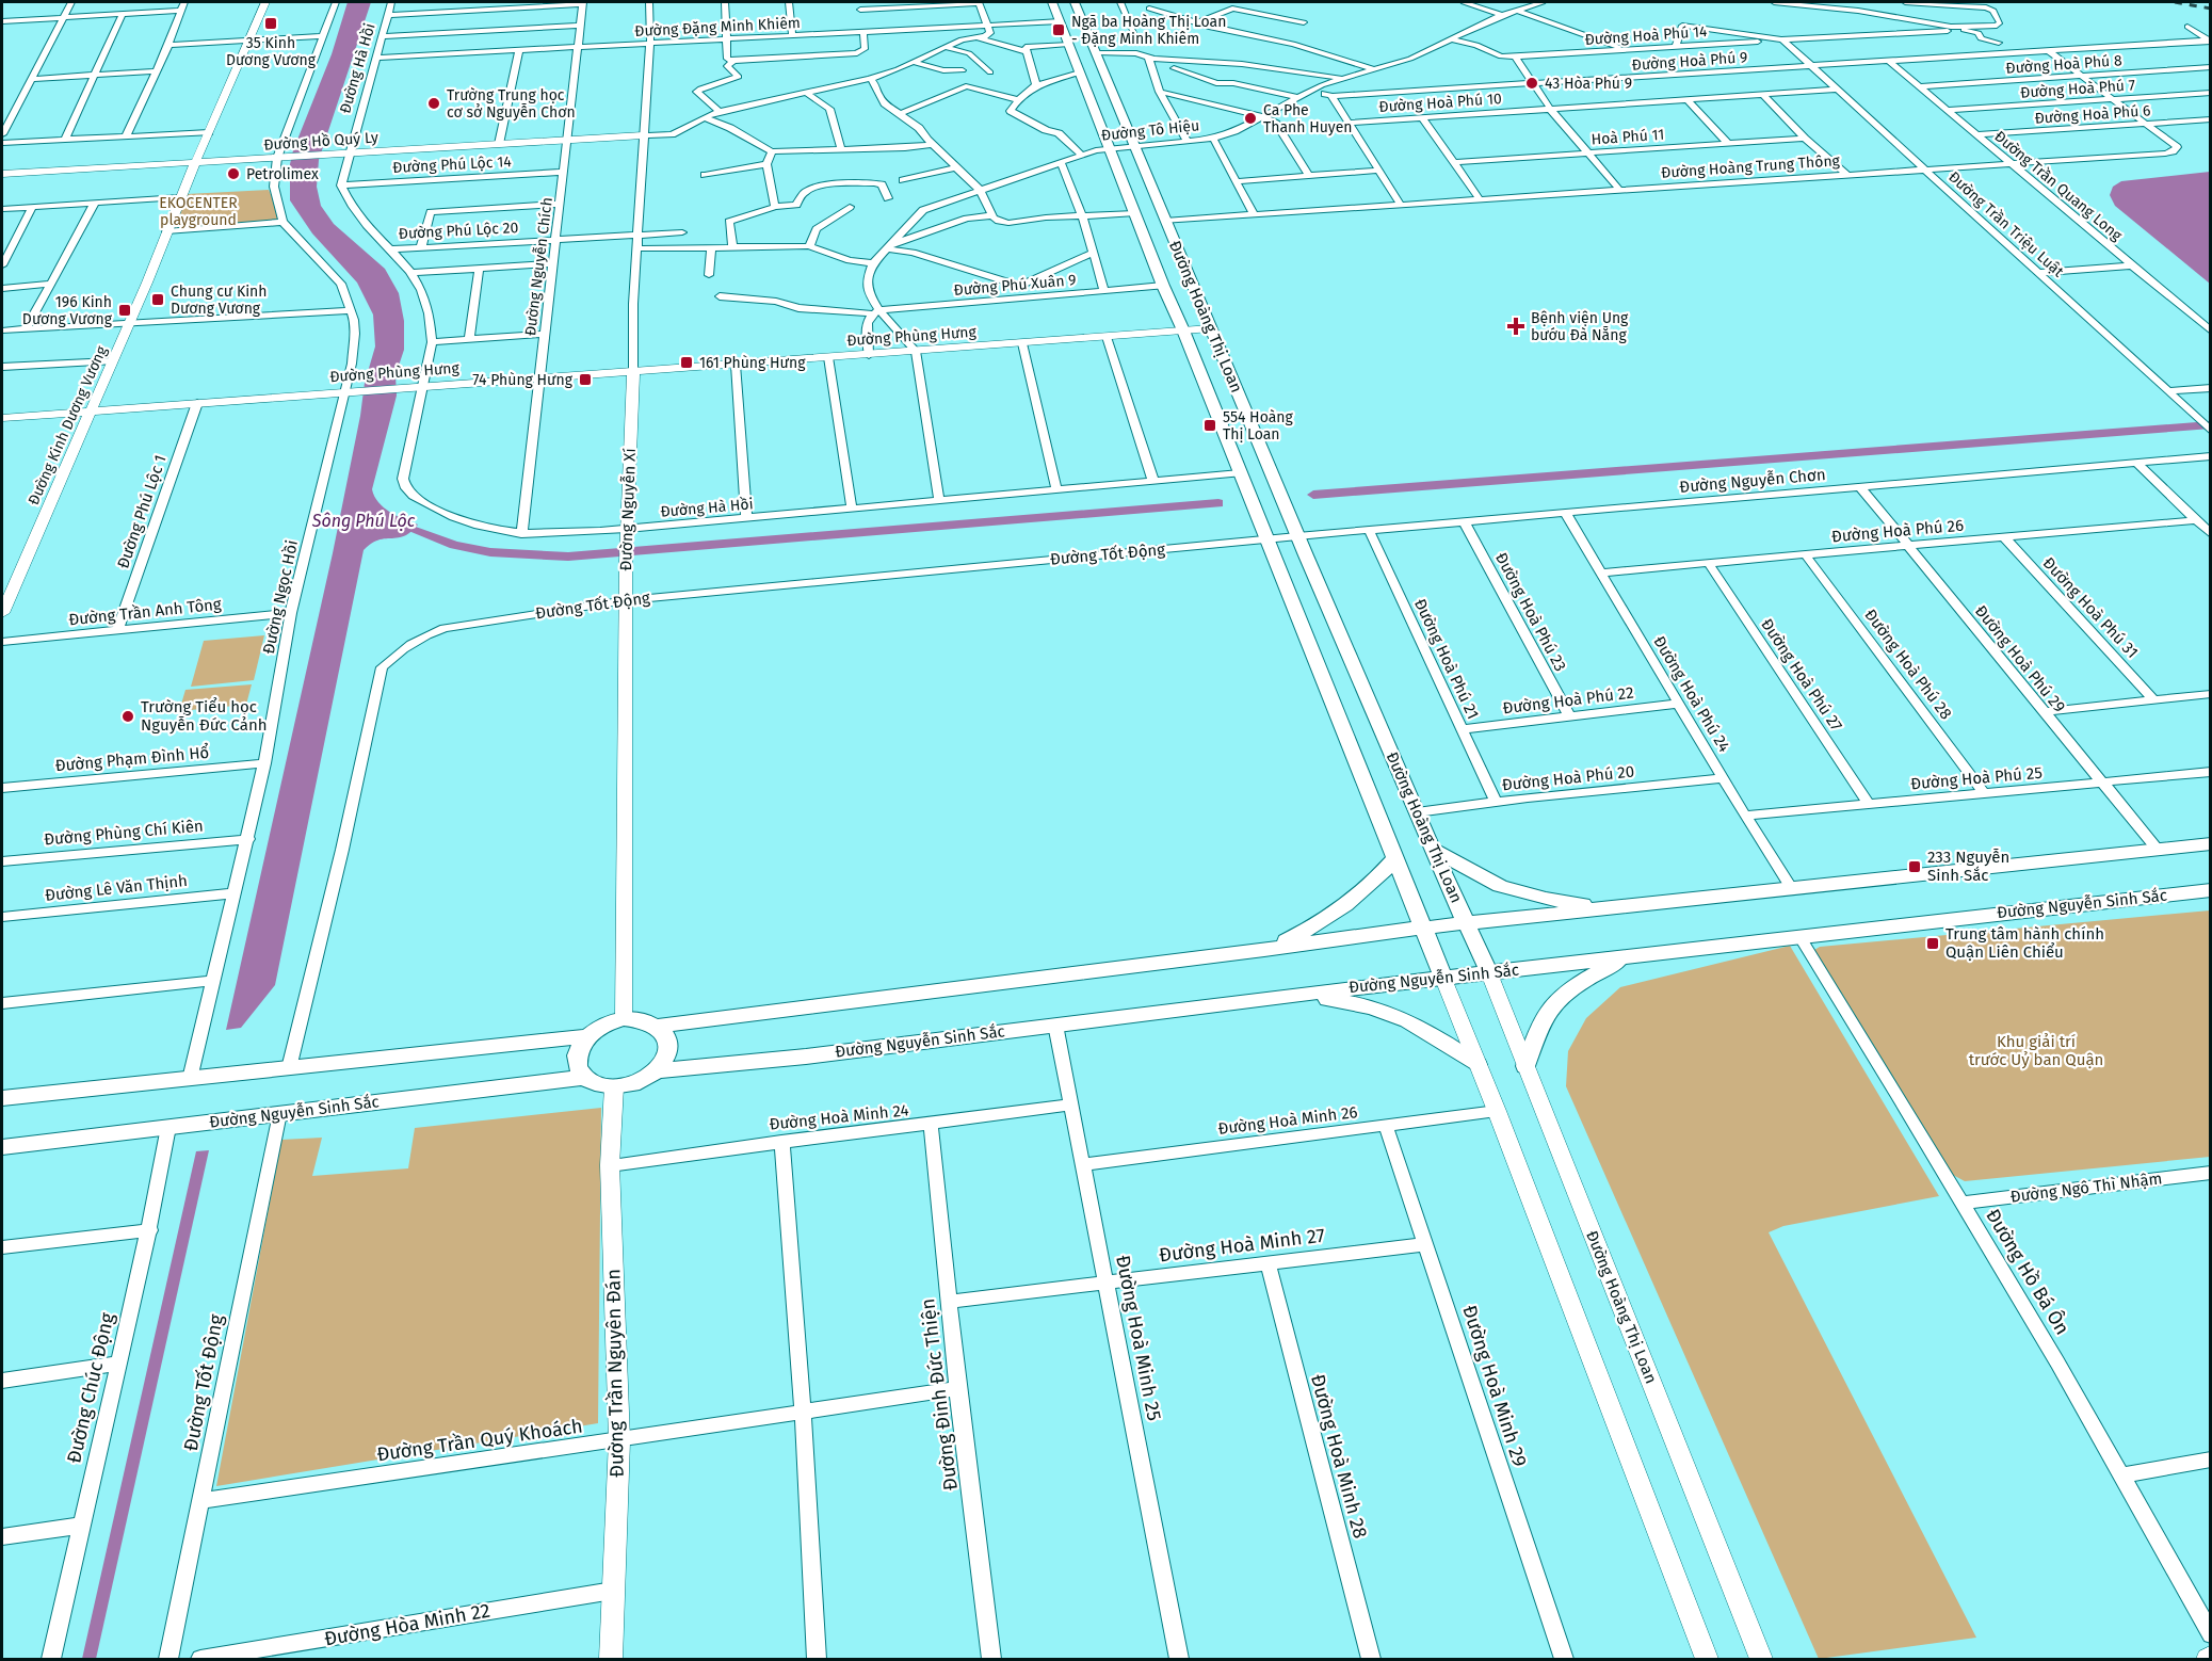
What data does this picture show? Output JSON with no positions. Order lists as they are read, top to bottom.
{
  "streets": {
    "main road": ["Đường Hoàng Thị Loan", "Đường Nguyễn Sinh Sắc"],
    "street": [
      "Đường Đặng Minh Khiêm",
      "Đường Hoà Phú 14",
      "Đường Hoà Phú 9",
      "Đường Hoà Phú 8",
      "Đường Hà Hồi",
      "Đường Hoà Phú 7",
      "Đường Hoà Phú 10",
      "Đường Hoà Phú 6",
      "Đường Tô Hiệu",
      "Hoà Phú 11",
      "Đường Hồ Quý Ly",
      "Đường Phú Lộc 14",
      "Đường Hoàng Trung Thông",
      "Đường Trần Quang Long",
      "Đường Trần Triệu Luật",
      "Đường Phú Lộc 20",
      "Đường Nguyễn Chích",
      "Đường Phú Xuân 9",
      "Đường Phùng Hưng",
      "Đường Kinh Dương Vương",
      "Đường Nguyễn Chơn",
      "Đường Nguyễn Xí",
      "Đường Phú Lộc 1",
      "Đường Hoà Phú 26",
      "Đường Tốt Động",
      "Đường Ngọc Hồi",
      "Đường Hoà Phú 31",
      "Đường Trần Anh Tông",
      "Đường Hoà Phú 23",
      "Đường Hoà Phú 21",
      "Đường Hoà Phú 29",
      "Đường Hoà Phú 28",
      "Đường Hoà Phú 27",
      "Đường Hoà Phú 24",
      "Đường Hoà Phú 22",
      "Đường Phạm Đình Hổ",
      "Đường Hoà Phú 20",
      "Đường Hoà Phú 25",
      "Đường Phùng Chí Kiên",
      "Đường Lê Văn Thịnh",
      "Đường Hoà Minh 24",
      "Đường Hoà Minh 26",
      "Đường Ngô Thì Nhậm",
      "Đường Hoà Minh 27",
      "Đường Hồ Bá Ôn",
      "Đường Hoà Minh 25",
      "Đường Trần Nguyên Đán",
      "Đường Hoà Minh 29",
      "Đường Chúc Động",
      "Đường Đinh Đức Thiện",
      "Đường Trần Quý Khoách",
      "Đường Hoà Minh 28",
      "Đường Hòa Minh 22"
    ]
  },
  "crossings": [
    ["Đường Đặng Minh Khiêm", "Đường Hà Hồi"],
    ["Đường Đặng Minh Khiêm", "Đường Nguyễn Chích"],
    ["Đường Đặng Minh Khiêm", "Đường Hoàng Thị Loan"],
    ["Đường Đặng Minh Khiêm", "Đường Nguyễn Xí"],
    ["Đường Hoà Phú 14", "Đường Tô Hiệu"],
    ["Đường Hoà Phú 14", "Đường Trần Triệu Luật"],
    ["Đường Hoà Phú 9", "Đường Hoàng Trung Thông"],
    ["Đường Hoà Phú 9", "Đường Trần Quang Long"],
    ["Đường Hoà Phú 9", "Đường Trần Triệu Luật"],
    ["Đường Hoà Phú 8", "Đường Hoàng Trung Thông"],
    ["Đường Hoà Phú 8", "Đường Trần Quang Long"],
    ["Đường Hà Hồi", "Đường Hồ Quý Ly"],
    ["Đường Hà Hồi", "Đường Phú Lộc 14"],
    ["Đường Hà Hồi", "Đường Phú Lộc 20"],
    ["Đường Hà Hồi", "Đường Nguyễn Chích"],
    ["Đường Hà Hồi", "Đường Hoàng Thị Loan"],
    ["Đường Hà Hồi", "Đường Phùng Hưng"],
    ["Đường Hà Hồi", "Đường Nguyễn Xí"],
    ["Đường Hoà Phú 7", "Đường Hoàng Trung Thông"],
    ["Đường Hoà Phú 7", "Đường Trần Quang Long"],
    ["Đường Hoà Phú 10", "Đường Trần Triệu Luật"],
    ["Đường Hoà Phú 6", "Đường Hoàng Trung Thông"],
    ["Đường Hoà Phú 6", "Đường Trần Quang Long"],
    ["Đường Tô Hiệu", "Đường Hoàng Thị Loan"],
    ["Đường Hồ Quý Ly", "Đường Nguyễn Chích"],
    ["Đường Hồ Quý Ly", "Đường Kinh Dương Vương"],
    ["Đường Hồ Quý Ly", "Đường Nguyễn Xí"],
    ["Đường Phú Lộc 14", "Đường Nguyễn Chích"],
    ["Đường Hoàng Trung Thông", "Đường Trần Quang Long"],
    ["Đường Hoàng Trung Thông", "Đường Trần Triệu Luật"],
    ["Đường Hoàng Trung Thông", "Đường Hoàng Thị Loan"],
    ["Đường Phú Lộc 20", "Đường Nguyễn Chích"],
    ["Đường Phú Lộc 20", "Đường Nguyễn Xí"],
    ["Đường Nguyễn Chích", "Đường Phùng Hưng"],
    ["Đường Phú Xuân 9", "Đường Hoàng Thị Loan"],
    ["Đường Hoàng Thị Loan", "Đường Phùng Hưng"],
    ["Đường Hoàng Thị Loan", "Đường Nguyễn Chơn"],
    ["Đường Hoàng Thị Loan", "Đường Tốt Động"],
    ["Đường Hoàng Thị Loan", "Đường Hoà Phú 20"],
    ["Đường Hoàng Thị Loan", "Đường Nguyễn Sinh Sắc"],
    ["Đường Hoàng Thị Loan", "Đường Hoà Minh 26"],
    ["Đường Phùng Hưng", "Đường Kinh Dương Vương"],
    ["Đường Phùng Hưng", "Đường Nguyễn Xí"],
    ["Đường Phùng Hưng", "Đường Phú Lộc 1"],
    ["Đường Phùng Hưng", "Đường Ngọc Hồi"],
    ["Đường Nguyễn Chơn", "Đường Tốt Động"],
    ["Đường Nguyễn Chơn", "Đường Hoà Phú 23"],
    ["Đường Nguyễn Chơn", "Đường Hoà Phú 21"],
    ["Đường Nguyễn Chơn", "Đường Hoà Phú 29"],
    ["Đường Nguyễn Chơn", "Đường Hoà Phú 24"],
    ["Đường Nguyễn Xí", "Đường Tốt Động"],
    ["Đường Nguyễn Xí", "Đường Nguyễn Sinh Sắc"],
    ["Đường Nguyễn Xí", "Đường Trần Nguyên Đán"],
    ["Đường Phú Lộc 1", "Đường Trần Anh Tông"],
    ["Đường Hoà Phú 26", "Đường Hoà Phú 31"],
    ["Đường Hoà Phú 26", "Đường Hoà Phú 29"],
    ["Đường Hoà Phú 26", "Đường Hoà Phú 28"],
    ["Đường Hoà Phú 26", "Đường Hoà Phú 27"],
    ["Đường Hoà Phú 26", "Đường Hoà Phú 24"],
    ["Đường Tốt Động", "Đường Nguyễn Sinh Sắc"],
    ["Đường Tốt Động", "Đường Trần Quý Khoách"],
    ["Đường Ngọc Hồi", "Đường Trần Anh Tông"],
    ["Đường Ngọc Hồi", "Đường Phạm Đình Hổ"],
    ["Đường Ngọc Hồi", "Đường Phùng Chí Kiên"],
    ["Đường Ngọc Hồi", "Đường Lê Văn Thịnh"],
    ["Đường Hoà Phú 23", "Đường Hoà Phú 22"],
    ["Đường Hoà Phú 21", "Đường Hoà Phú 22"],
    ["Đường Hoà Phú 21", "Đường Hoà Phú 20"],
    ["Đường Hoà Phú 29", "Đường Hoà Phú 25"],
    ["Đường Hoà Phú 28", "Đường Hoà Phú 25"],
    ["Đường Hoà Phú 27", "Đường Hoà Phú 25"],
    ["Đường Hoà Phú 24", "Đường Hoà Phú 22"],
    ["Đường Hoà Phú 24", "Đường Hoà Phú 20"],
    ["Đường Hoà Phú 24", "Đường Hoà Phú 25"],
    ["Đường Nguyễn Sinh Sắc", "Đường Hồ Bá Ôn"],
    ["Đường Nguyễn Sinh Sắc", "Đường Hoà Minh 25"],
    ["Đường Nguyễn Sinh Sắc", "Đường Trần Nguyên Đán"],
    ["Đường Nguyễn Sinh Sắc", "Đường Chúc Động"],
    ["Đường Hoà Minh 24", "Đường Hoà Minh 25"],
    ["Đường Hoà Minh 24", "Đường Trần Nguyên Đán"],
    ["Đường Hoà Minh 24", "Đường Đinh Đức Thiện"],
    ["Đường Hoà Minh 26", "Đường Hoà Minh 25"],
    ["Đường Hoà Minh 26", "Đường Hoà Minh 29"],
    ["Đường Ngô Thì Nhậm", "Đường Hồ Bá Ôn"],
    ["Đường Hoà Minh 27", "Đường Hoà Minh 25"],
    ["Đường Hoà Minh 27", "Đường Hoà Minh 29"],
    ["Đường Hoà Minh 27", "Đường Đinh Đức Thiện"],
    ["Đường Hoà Minh 27", "Đường Hoà Minh 28"],
    ["Đường Trần Nguyên Đán", "Đường Trần Quý Khoách"],
    ["Đường Trần Nguyên Đán", "Đường Hòa Minh 22"],
    ["Đường Đinh Đức Thiện", "Đường Trần Quý Khoách"]
  ],
  "water": ["Sông Phú Lộc"],
  "parks": ["EKOCENTER playground", "Khu giải trí trước Uỷ ban Quận"],
  "places": {
    "transit": [
      "35 Kinh Dương Vương",
      "Ngã ba Hoàng Thị Loan - Đặng Minh Khiêm",
      "Chung cư Kinh Dương Vương",
      "196 Kinh Dương Vương",
      "161 Phùng Hưng",
      "74 Phùng Hưng",
      "554 Hoàng Thị Loan",
      "233 Nguyễn Sinh Sắc",
      "Trung tâm hành chính Quận Liên Chiểu"
    ],
    "other": [
      "43 Hòa Phú 9",
      "Trường Trung học cơ sở Nguyễn Chơn",
      "Ca Phe Thanh Huyen",
      "Petrolimex",
      "Trường Tiểu học Nguyễn Đức Cảnh"
    ],
    "health": ["Bệnh viện Ung bướu Đà Nẵng"]
  }
}
